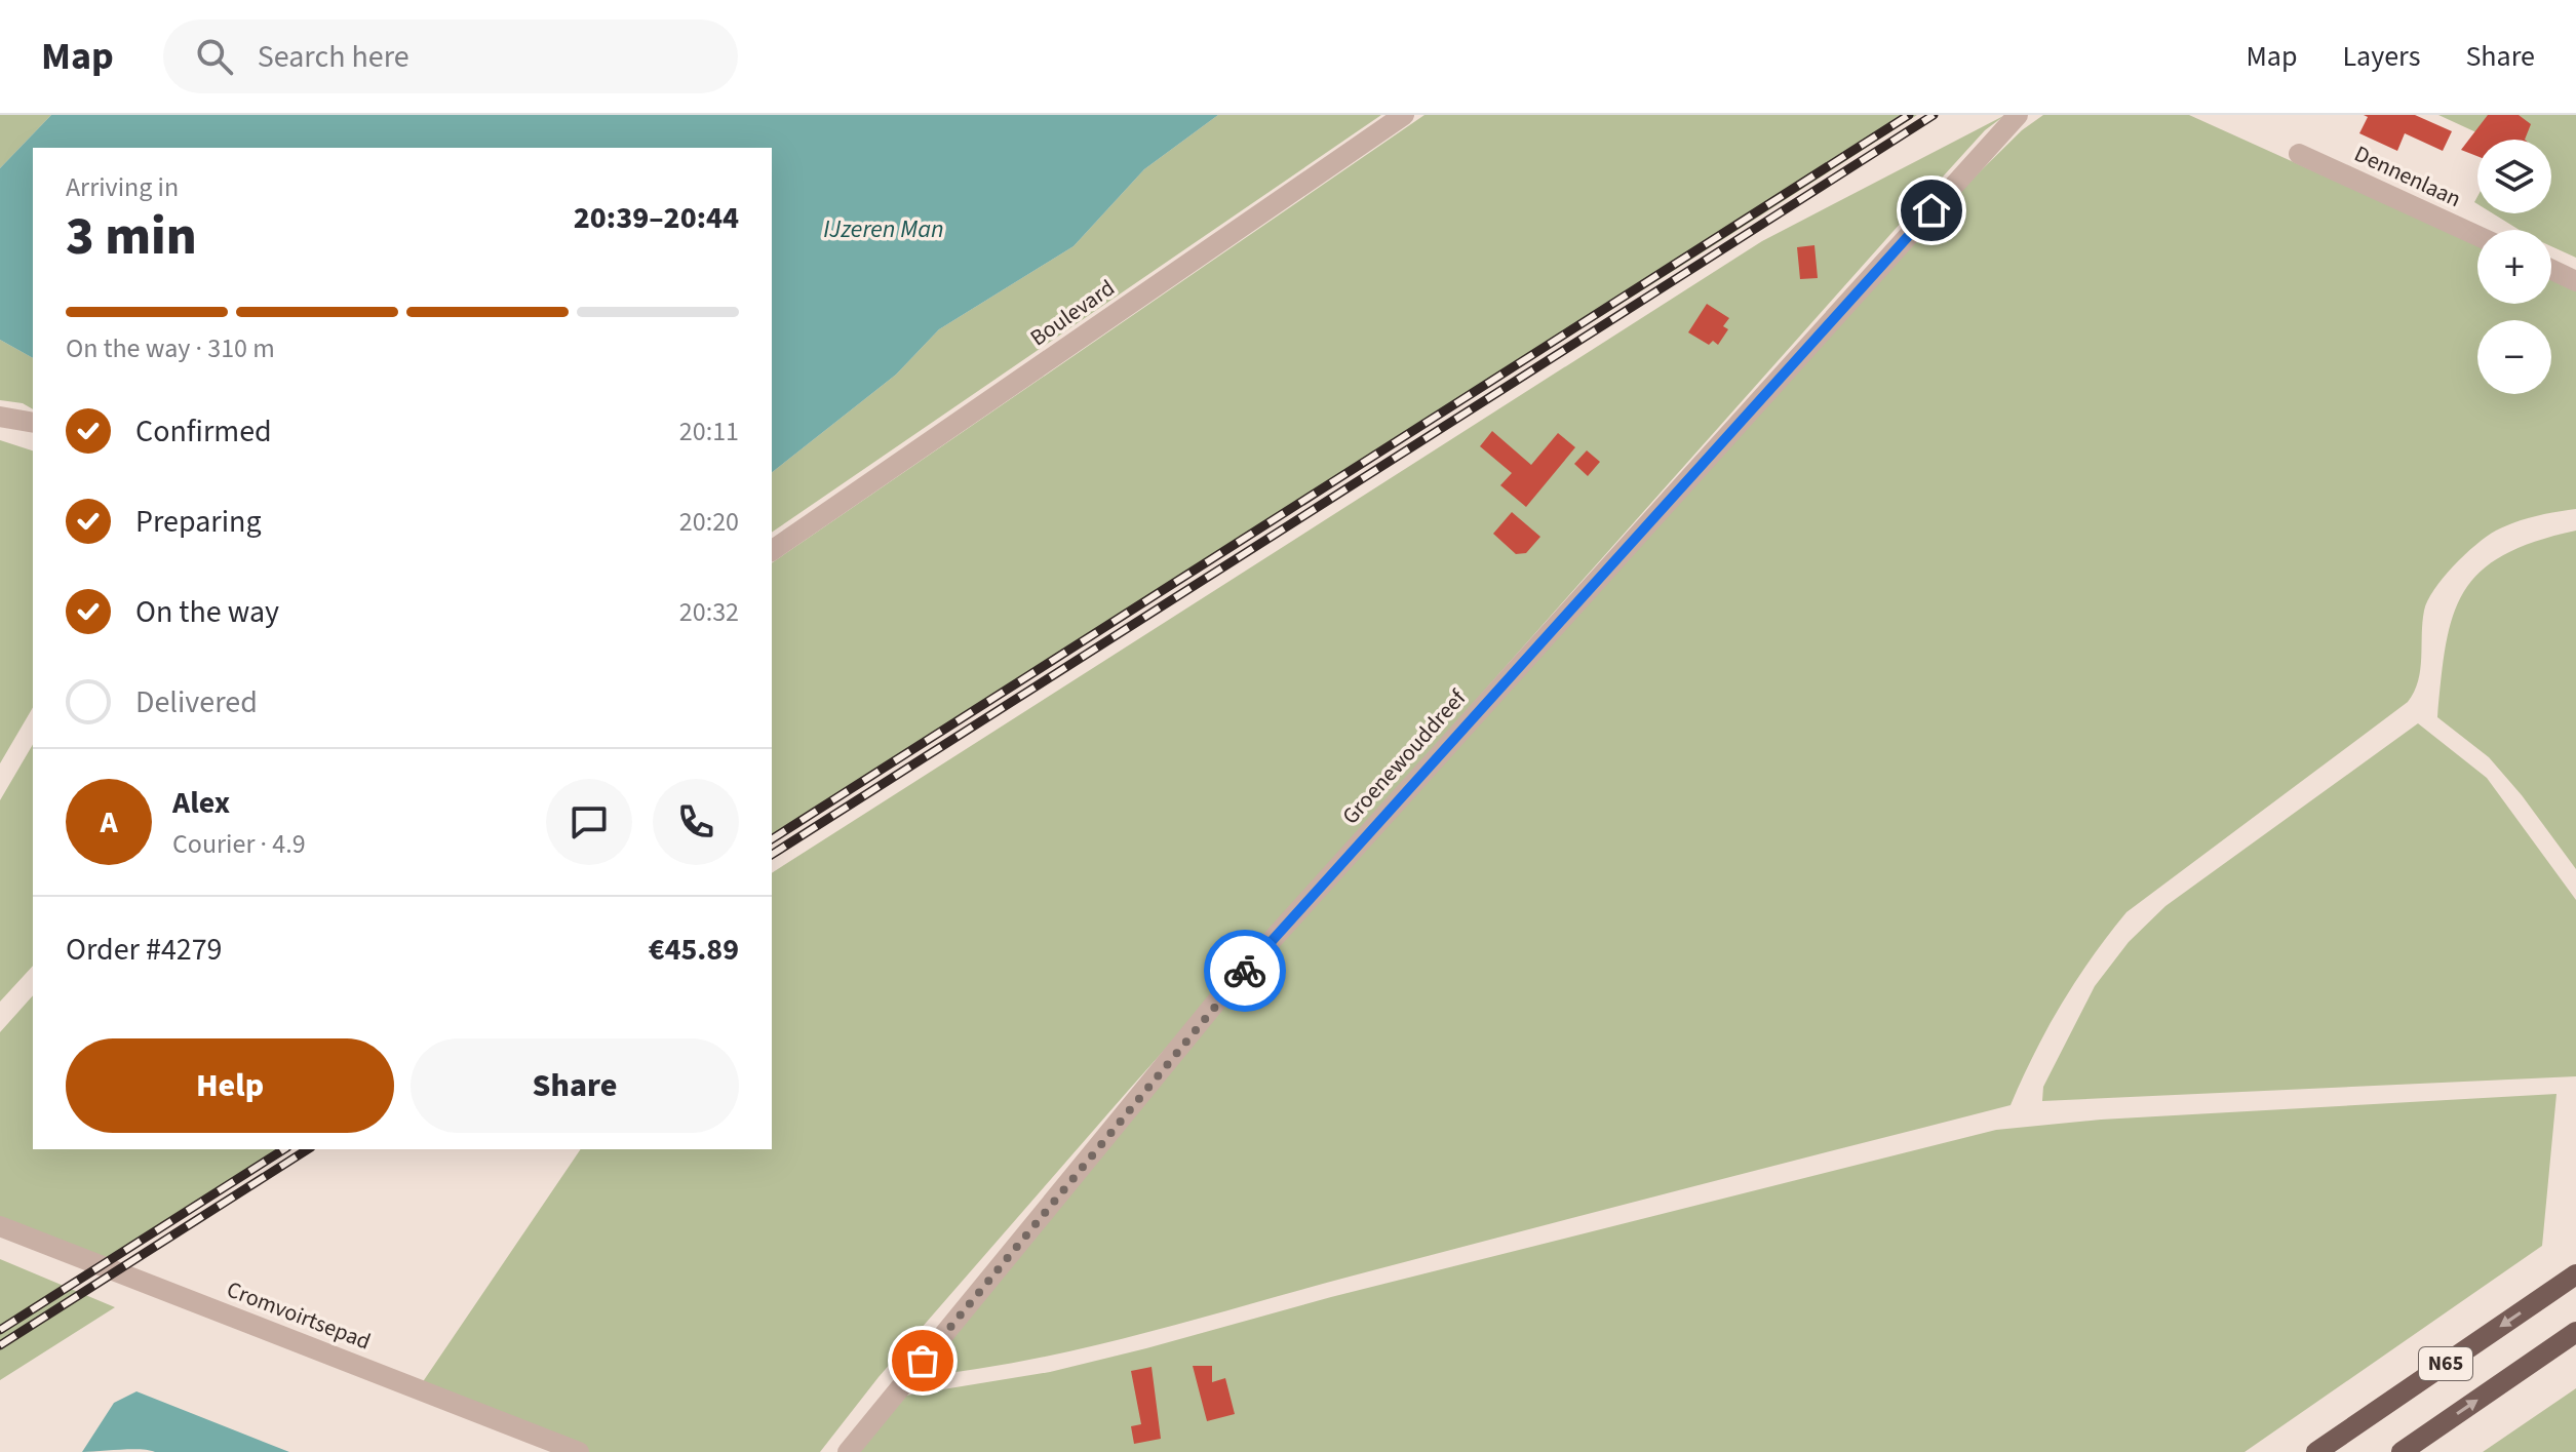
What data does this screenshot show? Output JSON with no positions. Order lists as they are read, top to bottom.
{
  "streets": {
    "main road": ["N65"],
    "street": [
      "Dennenlaan",
      "Boulevard",
      "Groenewouddreef",
      "Cromvoirtsepad"
    ]
  },
  "water": ["IJzeren Man"],
  "page": {
    "header": "Map",
    "search": "Search here",
    "nav": ["Map", "Layers", "Share"],
    "map_buttons": ["+", "−"],
    "heading": ["3 min", "Arriving in", "20:39–20:44"],
    "panel": [
      "Alex",
      "Courier · 4.9",
      "Order #4279",
      "€45.89"
    ],
    "bar": "On the way · 310 m",
    "list": [
      ["Confirmed", "20:11"],
      ["Preparing", "20:20"],
      ["On the way", "20:32"],
      "Delivered"
    ],
    "round": "A",
    "buttons": ["Help", "Share"]
  }
}
